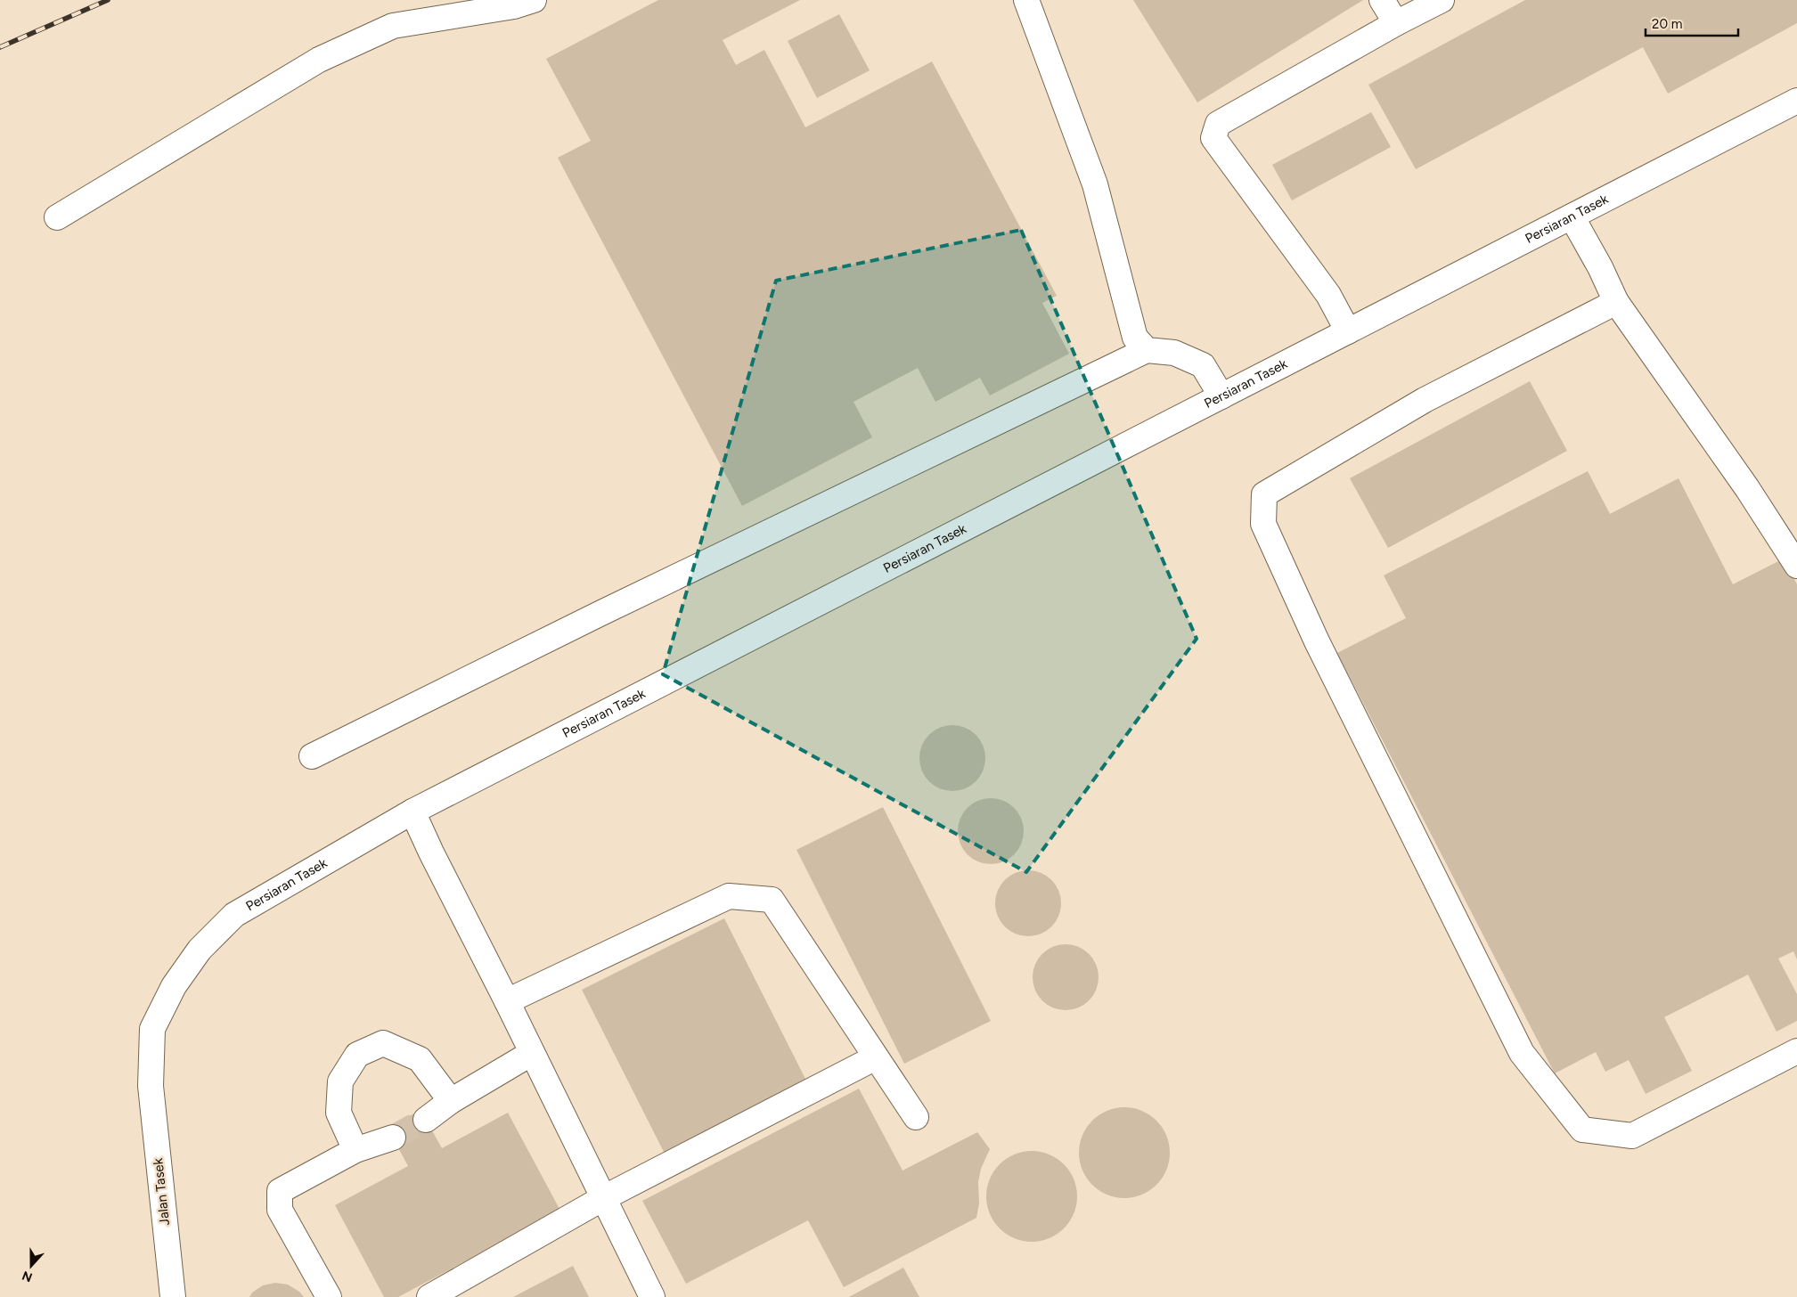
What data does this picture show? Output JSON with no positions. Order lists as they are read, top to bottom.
{
  "streets": {
    "street": ["Persiaran Tasek", "Jalan Tasek"]
  },
  "crossings": [
    ["Persiaran Tasek", "Jalan Tasek"]
  ],
  "scale_bar": "20 m",
  "north": "bottom"
}
